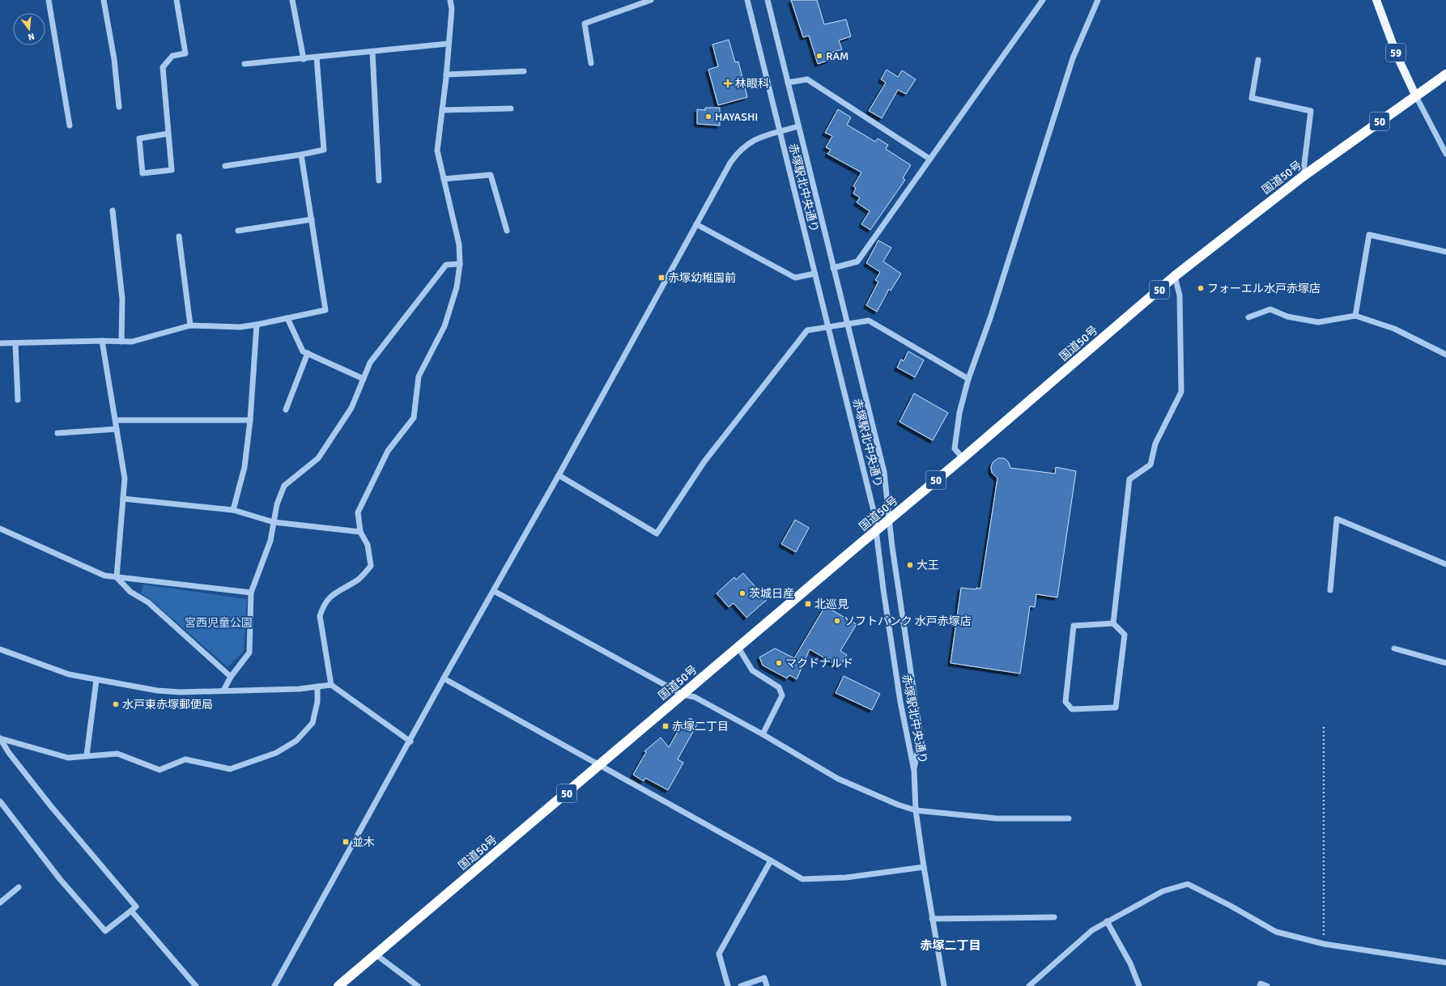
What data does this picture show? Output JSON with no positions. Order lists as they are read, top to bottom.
{
  "streets": {
    "highway": ["50", "国道50号"],
    "main road": ["59"],
    "street": ["赤塚駅北中央通り"]
  },
  "crossings": [
    ["59", "国道50号"],
    ["国道50号", "赤塚駅北中央通り"]
  ],
  "districts": ["赤塚二丁目"],
  "parks": ["宮西児童公園"],
  "places": {
    "other": [
      "RAM",
      "HAYASHI",
      "フォーエル水戸赤塚店",
      "大王",
      "茨城日産",
      "ソフトバンク 水戸赤塚店",
      "マクドナルド",
      "水戸東赤塚郵便局"
    ],
    "health": ["林眼科"],
    "transit": [
      "赤塚幼稚園前",
      "北巡見",
      "赤塚二丁目",
      "並木"
    ]
  },
  "north": "bottom"
}
